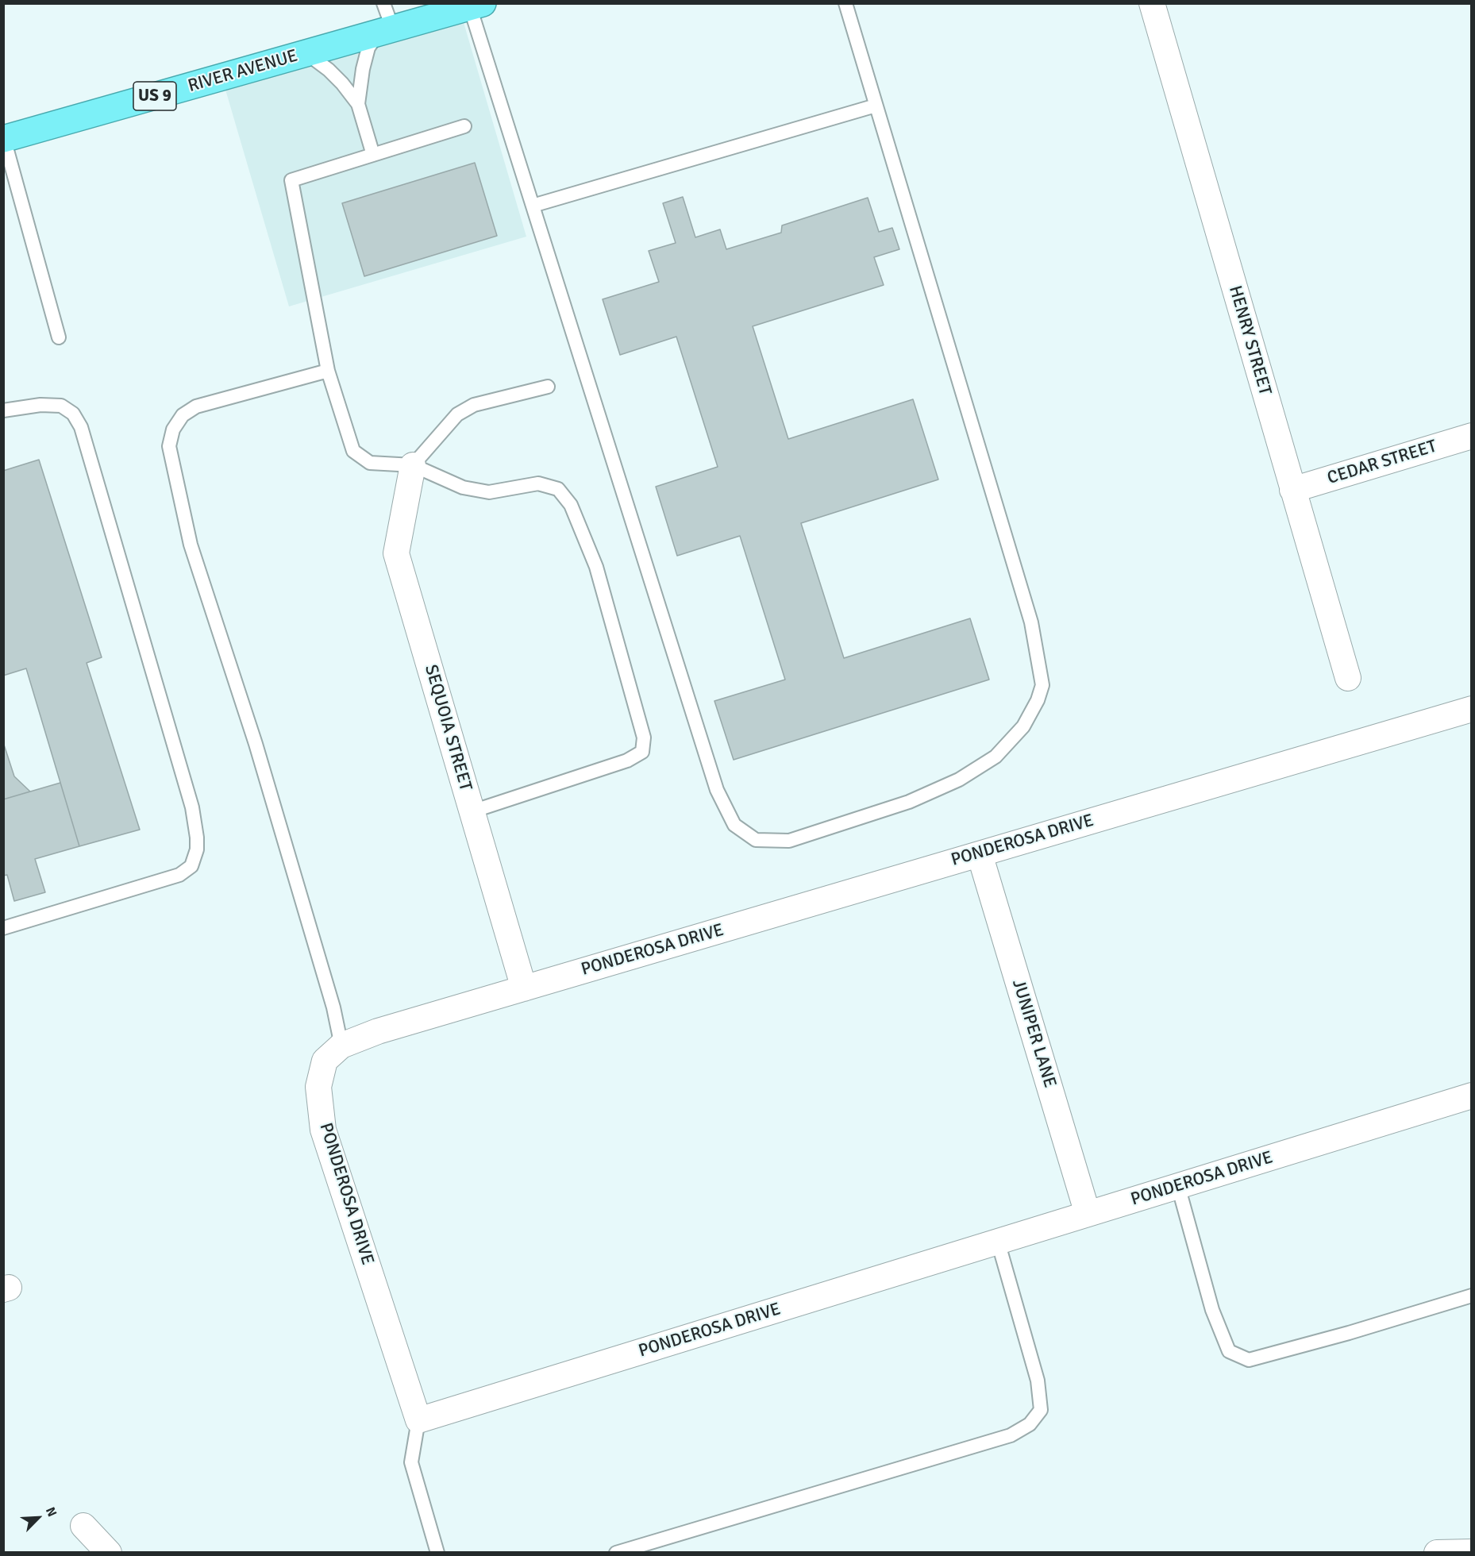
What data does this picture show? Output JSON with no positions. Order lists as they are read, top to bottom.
{
  "streets": {
    "highway": ["RIVER AVENUE", "US 9"],
    "street": [
      "HENRY STREET",
      "CEDAR STREET",
      "SEQUOIA STREET",
      "PONDEROSA DRIVE",
      "JUNIPER LANE"
    ]
  },
  "crossings": [
    ["HENRY STREET", "CEDAR STREET"],
    ["SEQUOIA STREET", "PONDEROSA DRIVE"],
    ["PONDEROSA DRIVE", "JUNIPER LANE"]
  ],
  "north": "top right"
}
